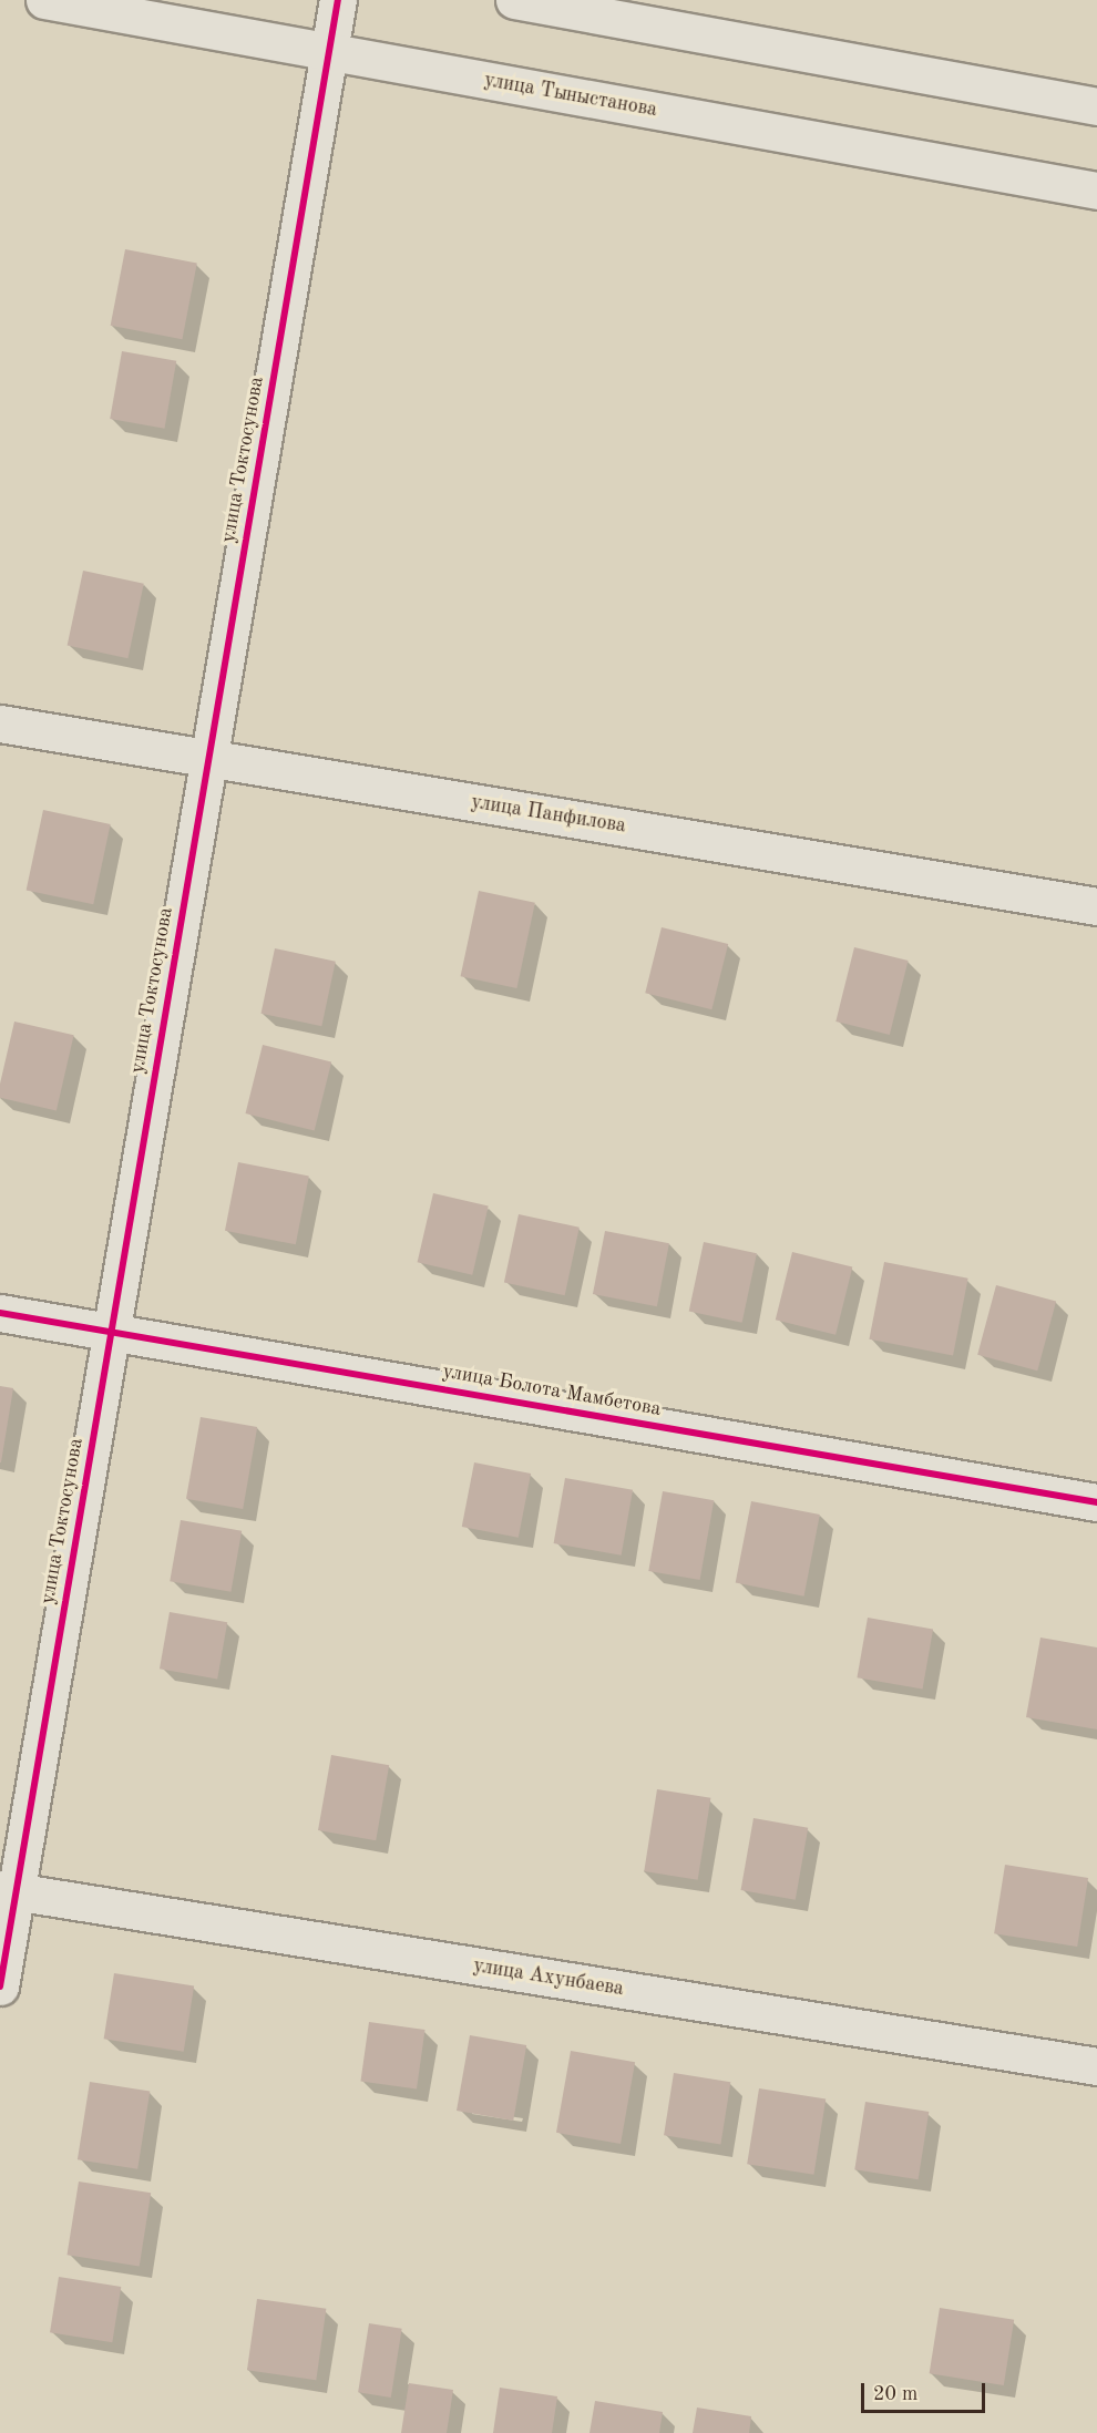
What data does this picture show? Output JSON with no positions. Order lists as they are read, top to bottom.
{
  "streets": {
    "street": [
      "улица Тыныстанова",
      "улица Токтосунова",
      "улица Панфилова",
      "улица Болота Мамбетова",
      "улица Ахунбаева"
    ]
  },
  "crossings": [
    ["улица Тыныстанова", "улица Токтосунова"],
    ["улица Токтосунова", "улица Панфилова"],
    ["улица Токтосунова", "улица Болота Мамбетова"],
    ["улица Токтосунова", "улица Ахунбаева"]
  ],
  "scale_bar": "20 m"
}
